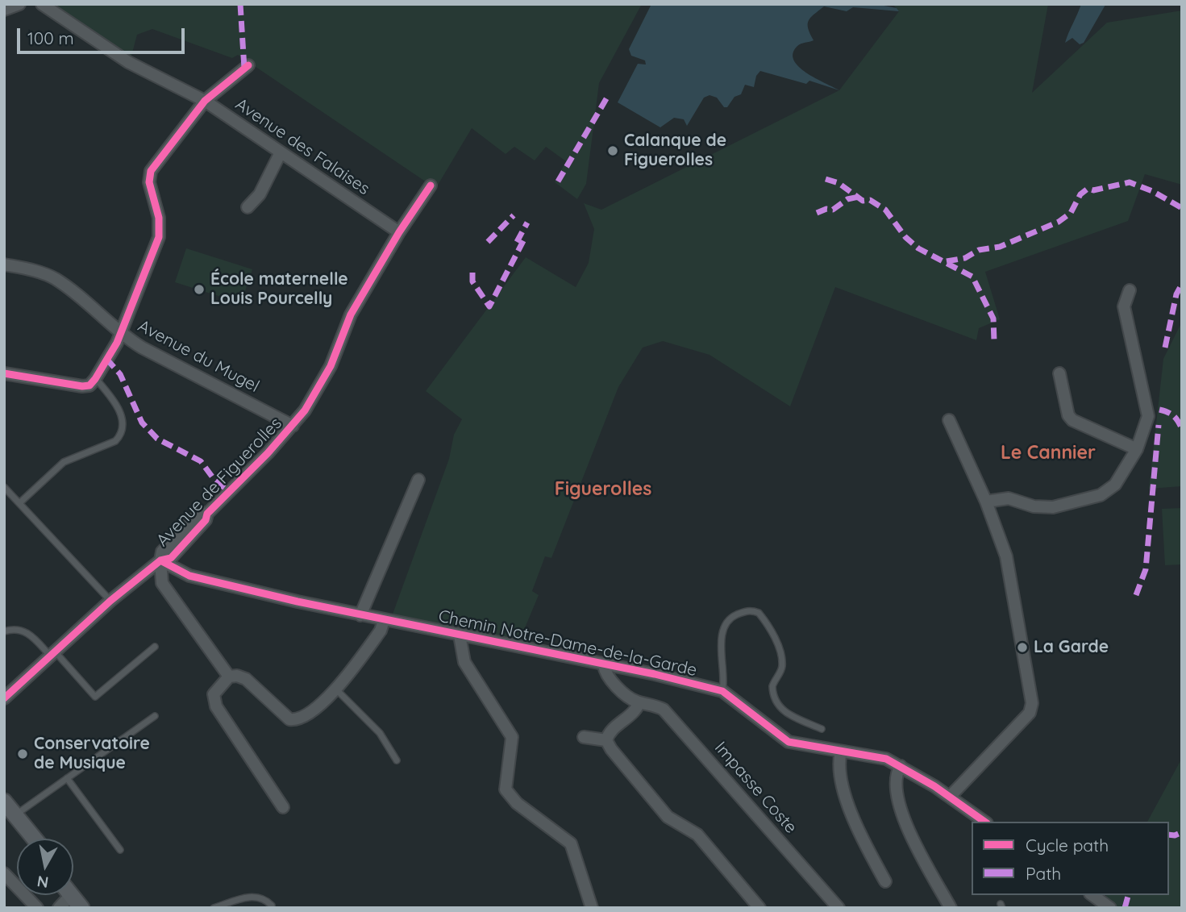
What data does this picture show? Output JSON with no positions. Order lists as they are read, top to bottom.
{
  "streets": {
    "street": [
      "Avenue des Falaises",
      "Avenue du Mugel",
      "Avenue de Figuerolles",
      "Chemin Notre-Dame-de-la-Garde",
      "Impasse Coste"
    ]
  },
  "crossings": [
    ["Avenue des Falaises", "Avenue de Figuerolles"],
    ["Avenue du Mugel", "Avenue de Figuerolles"],
    ["Avenue de Figuerolles", "Chemin Notre-Dame-de-la-Garde"],
    ["Chemin Notre-Dame-de-la-Garde", "Impasse Coste"]
  ],
  "districts": ["Le Cannier", "Figuerolles"],
  "places": [
    "Calanque de Figuerolles",
    "École maternelle Louis Pourcelly",
    "La Garde",
    "Conservatoire de Musique"
  ],
  "legend": ["Cycle path", "Path"],
  "scale_bar": "100 m",
  "north": "bottom"
}
